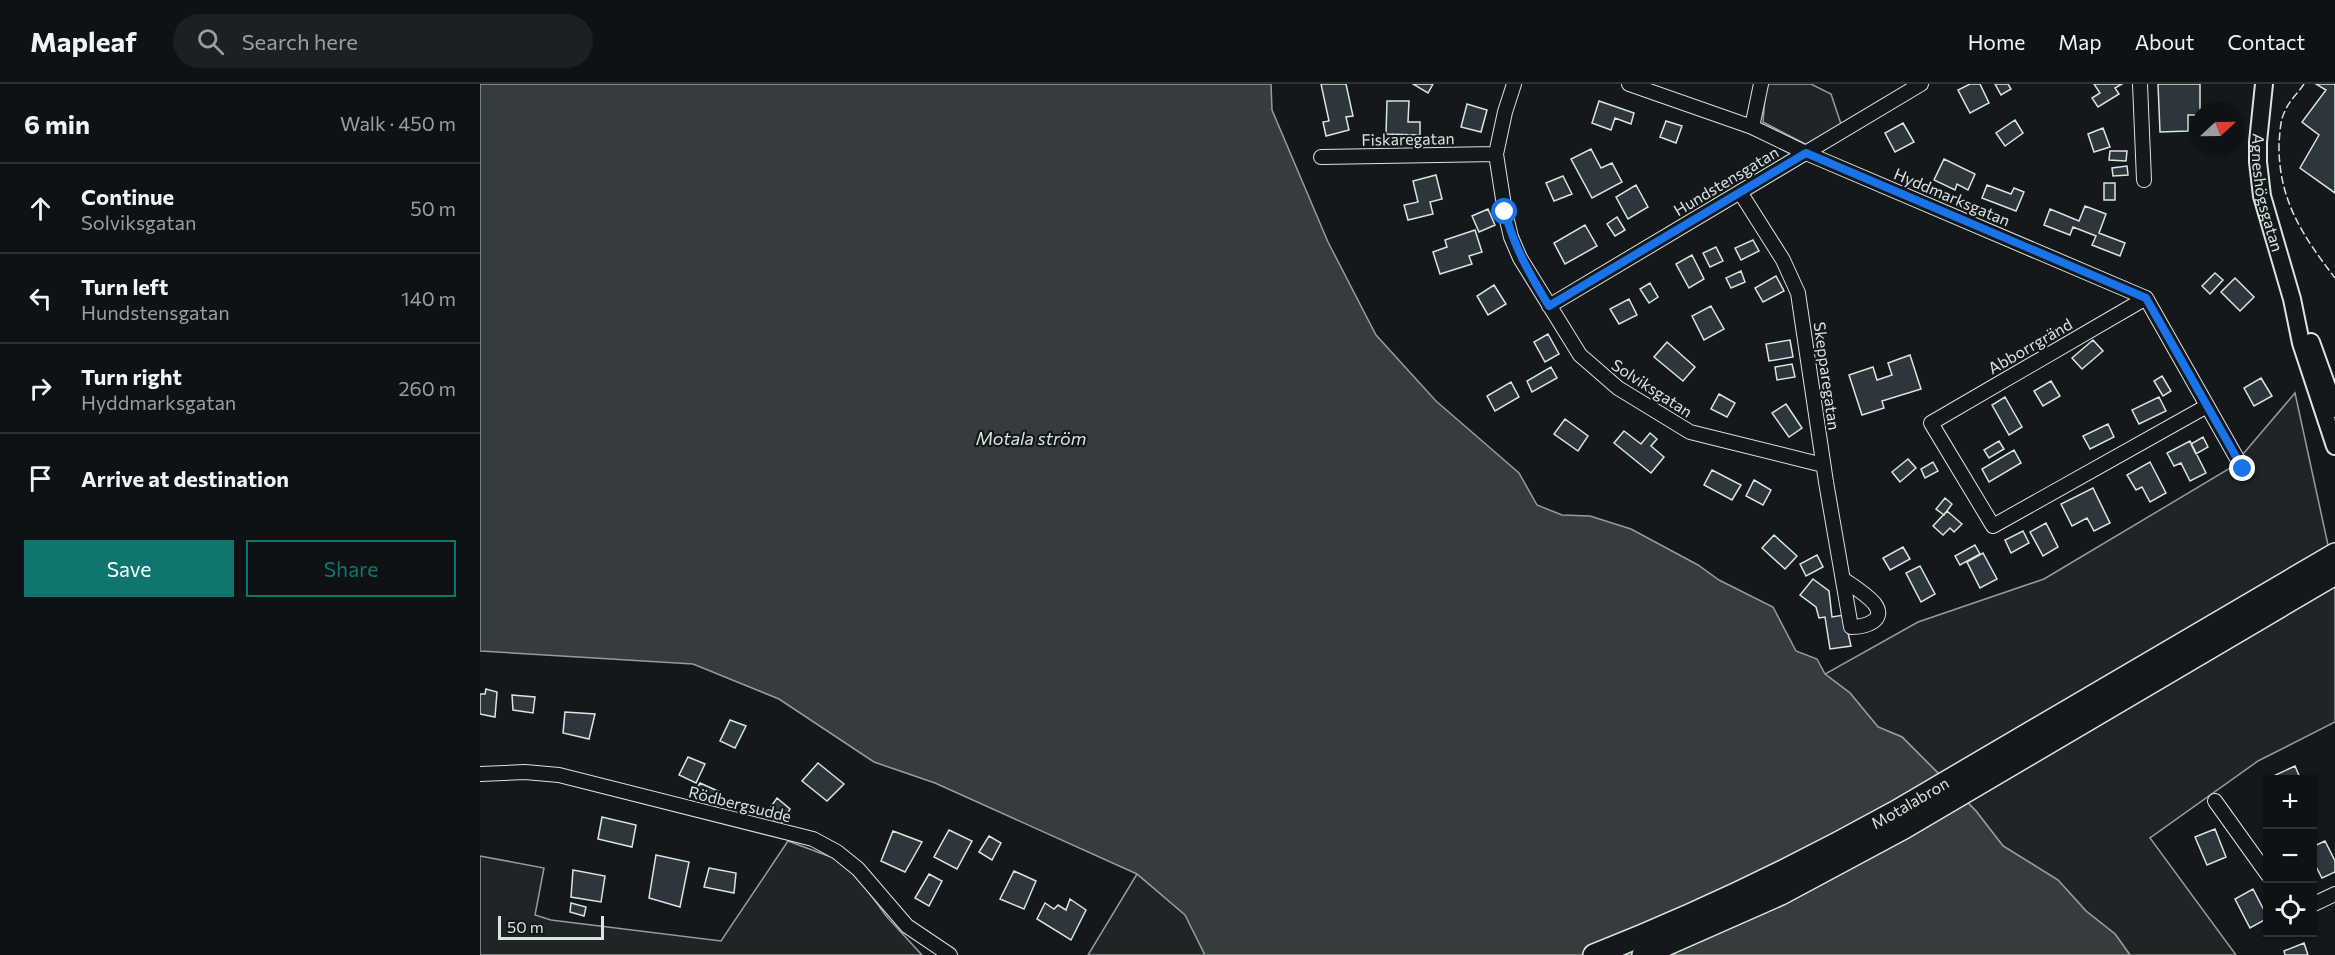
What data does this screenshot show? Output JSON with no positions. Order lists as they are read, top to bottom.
{
  "streets": {
    "highway": ["Motalabron"],
    "street": [
      "Fiskaregatan",
      "Hundstensgatan",
      "Agneshögsgatan",
      "Hyddmarksgatan",
      "Abborrgränd",
      "Skepparegatan",
      "Solviksgatan",
      "Rödbergsudde"
    ]
  },
  "crossings": [
    ["Fiskaregatan", "Solviksgatan"],
    ["Hundstensgatan", "Hyddmarksgatan"],
    ["Hundstensgatan", "Skepparegatan"],
    ["Hundstensgatan", "Solviksgatan"],
    ["Hyddmarksgatan", "Abborrgränd"],
    ["Skepparegatan", "Solviksgatan"]
  ],
  "water": ["Motala ström"],
  "scale_bar": "50 m",
  "north": "right",
  "page": {
    "header": "Mapleaf",
    "search": "Search here",
    "nav": [
      "Home",
      "Map",
      "About",
      "Contact"
    ],
    "heading": ["6 min", "Walk · 450 m"],
    "list": [
      ["Continue", "Solviksgatan", "50 m"],
      ["Turn left", "Hundstensgatan", "140 m"],
      ["Turn right", "Hyddmarksgatan", "260 m"],
      "Arrive at destination"
    ],
    "buttons": ["Save", "Share"],
    "map_buttons": ["+", "−"],
    "scale": "50 m"
  }
}
